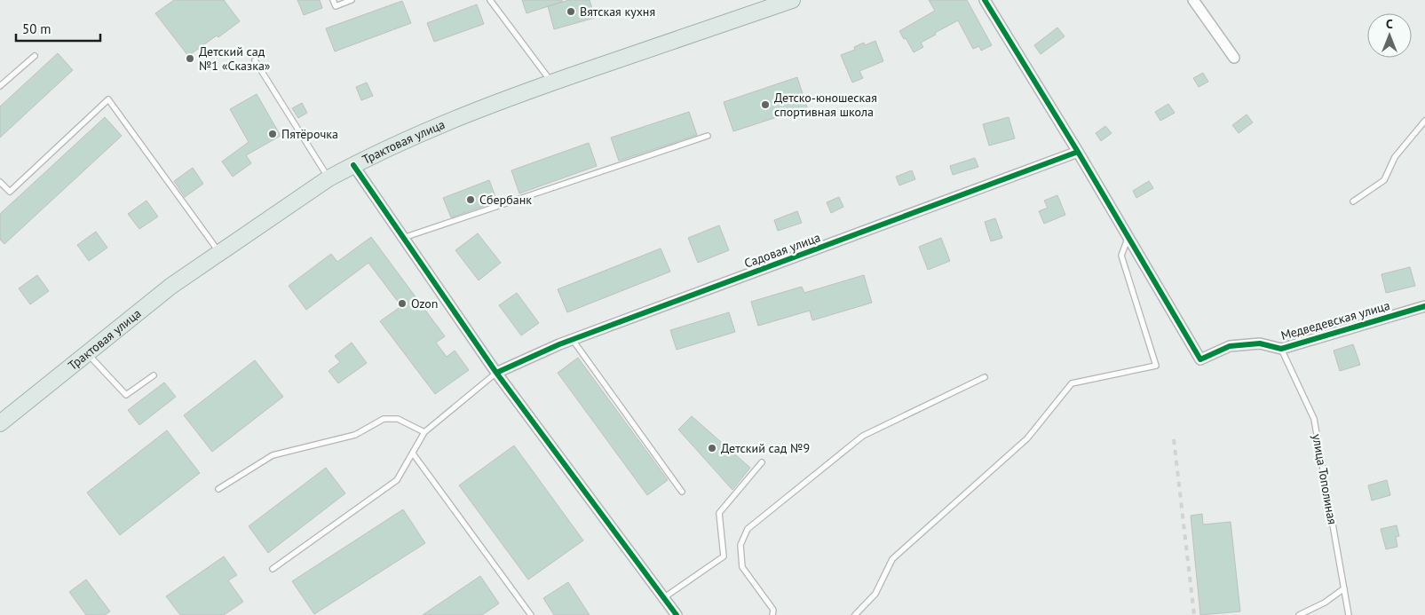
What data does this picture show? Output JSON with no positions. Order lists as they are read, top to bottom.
{
  "streets": {
    "highway": ["Трактовая улица"],
    "street": ["Садовая улица", "Медведевская улица"],
    "lane": ["улица Тополиная"]
  },
  "crossings": [
    ["Медведевская улица", "улица Тополиная"]
  ],
  "places": [
    "Вятская кухня",
    "Детский сад №1 «Сказка»",
    "Детско-юношеская спортивная школа",
    "Пятёрочка",
    "Сбербанк",
    "Ozon",
    "Детский сад №9"
  ],
  "scale_bar": "50 m",
  "north": "top"
}
